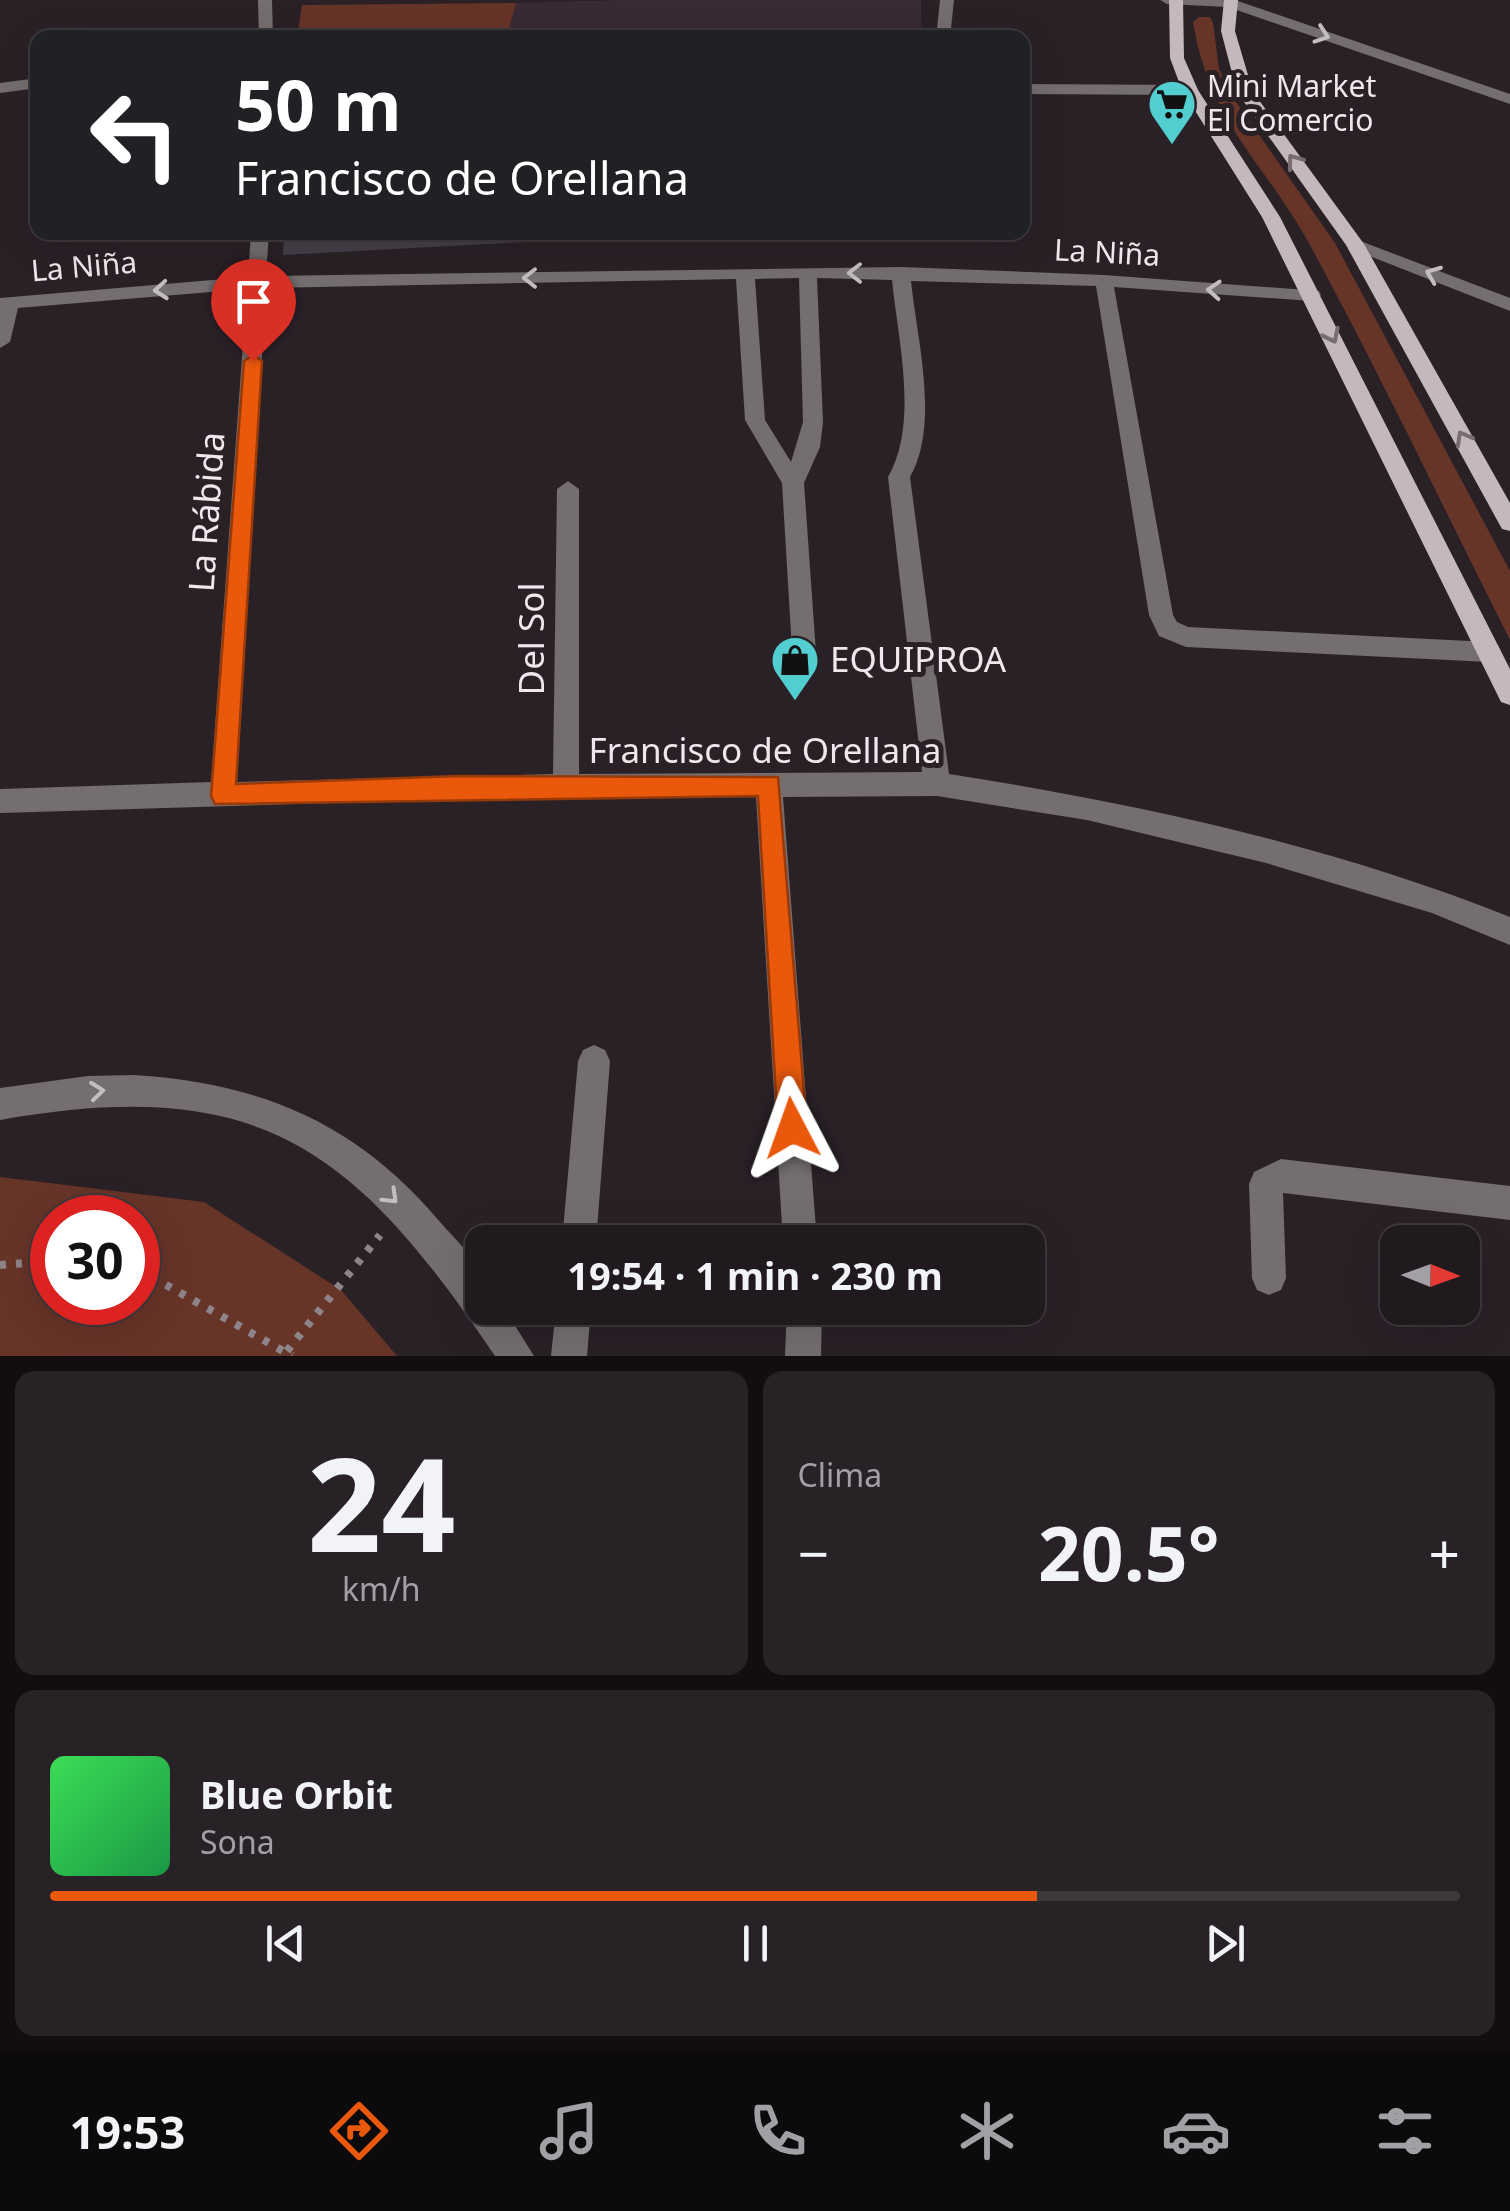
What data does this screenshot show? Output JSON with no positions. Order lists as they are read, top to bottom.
{
  "streets": {
    "street": [
      "La Niña",
      "La Rábida",
      "Del Sol",
      "Francisco de Orellana"
    ]
  },
  "crossings": [
    ["La Niña", "La Rábida"],
    ["La Rábida", "Francisco de Orellana"],
    ["Del Sol", "Francisco de Orellana"]
  ],
  "one_way": ["La Niña"],
  "places": {
    "supermarket": ["Mini Market El Comercio"],
    "shop": ["EQUIPROA"]
  },
  "north": "right",
  "page": {
    "turn": ["50 m", "Francisco de Orellana"],
    "limit": "30",
    "trip": "19:54 · 1 min · 230 m",
    "tile": [
      ["24", "km/h"],
      "Clima"
    ],
    "heat": ["−", "20.5°", "+"],
    "song": ["Blue Orbit", "Sona"],
    "tabs": "19:53"
  }
}
